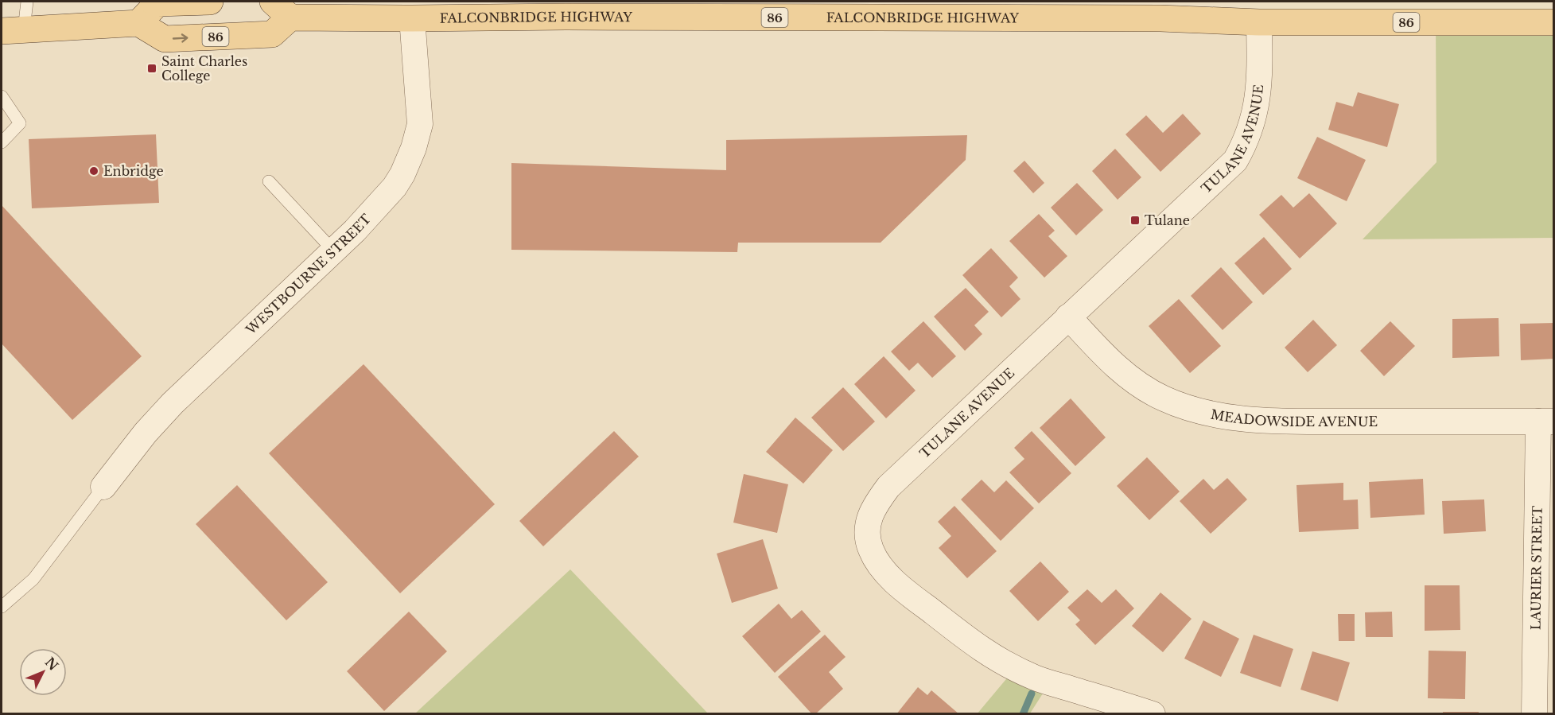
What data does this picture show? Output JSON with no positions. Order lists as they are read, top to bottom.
{
  "streets": {
    "main road": ["FALCONBRIDGE HIGHWAY", "86"],
    "street": [
      "TULANE AVENUE",
      "WESTBOURNE STREET",
      "MEADOWSIDE AVENUE",
      "LAURIER STREET"
    ]
  },
  "crossings": [
    ["FALCONBRIDGE HIGHWAY", "TULANE AVENUE"],
    ["FALCONBRIDGE HIGHWAY", "WESTBOURNE STREET"],
    ["TULANE AVENUE", "MEADOWSIDE AVENUE"],
    ["MEADOWSIDE AVENUE", "LAURIER STREET"]
  ],
  "places": {
    "transit": ["Saint Charles College", "Tulane"],
    "other": ["Enbridge"]
  },
  "north": "top right"
}
